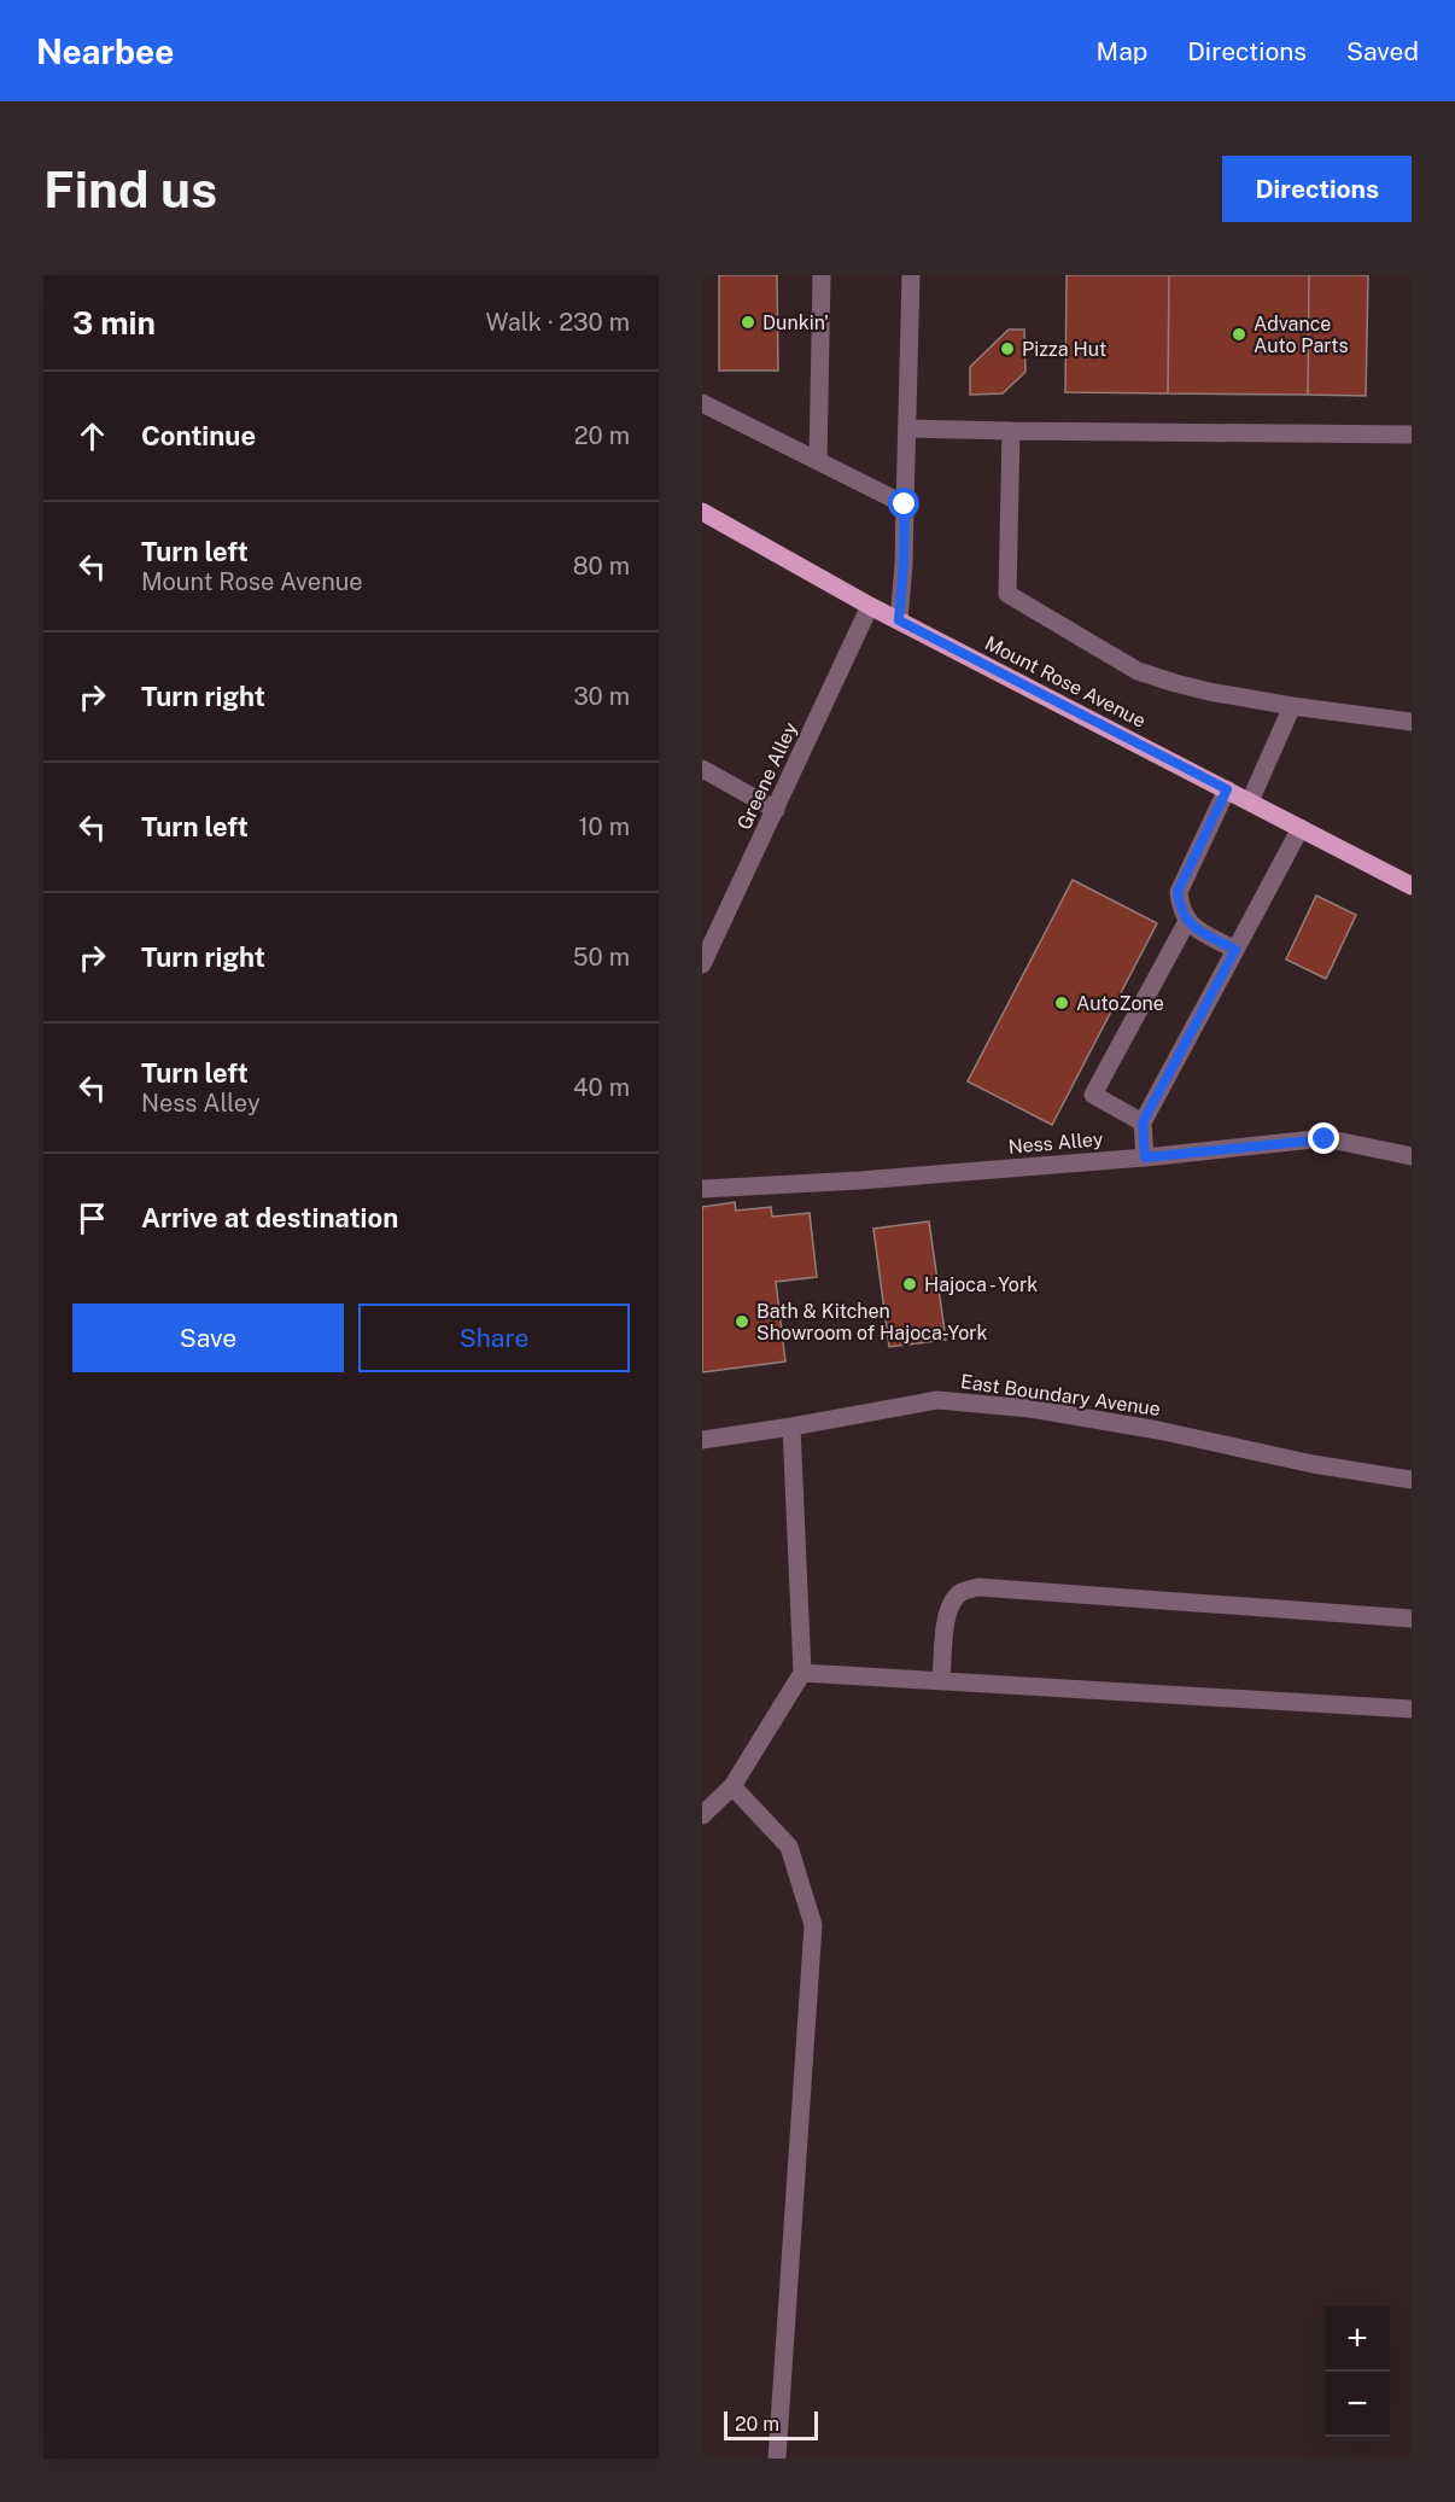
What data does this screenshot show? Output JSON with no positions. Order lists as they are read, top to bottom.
{
  "streets": {
    "main road": ["Mount Rose Avenue"],
    "street": ["Greene Alley", "Ness Alley", "East Boundary Avenue"]
  },
  "crossings": [
    ["Mount Rose Avenue", "Greene Alley"]
  ],
  "places": [
    "Dunkin'",
    "Advance Auto Parts",
    "Pizza Hut",
    "AutoZone",
    "Hajoca - York",
    "Bath & Kitchen Showroom of Hajoca-York"
  ],
  "scale_bar": "20 m",
  "page": {
    "header": "Nearbee",
    "nav": ["Map", "Directions", "Saved"],
    "buttons": [
      "Directions",
      ["Save", "Share"]
    ],
    "title": "Find us",
    "heading": ["3 min", "Walk · 230 m"],
    "list": [
      ["Continue", "20 m"],
      ["Turn left", "Mount Rose Avenue", "80 m"],
      ["Turn right", "30 m"],
      ["Turn left", "10 m"],
      ["Turn right", "50 m"],
      ["Turn left", "Ness Alley", "40 m"],
      "Arrive at destination"
    ],
    "map_buttons": ["+", "−"],
    "scale": "20 m"
  }
}
